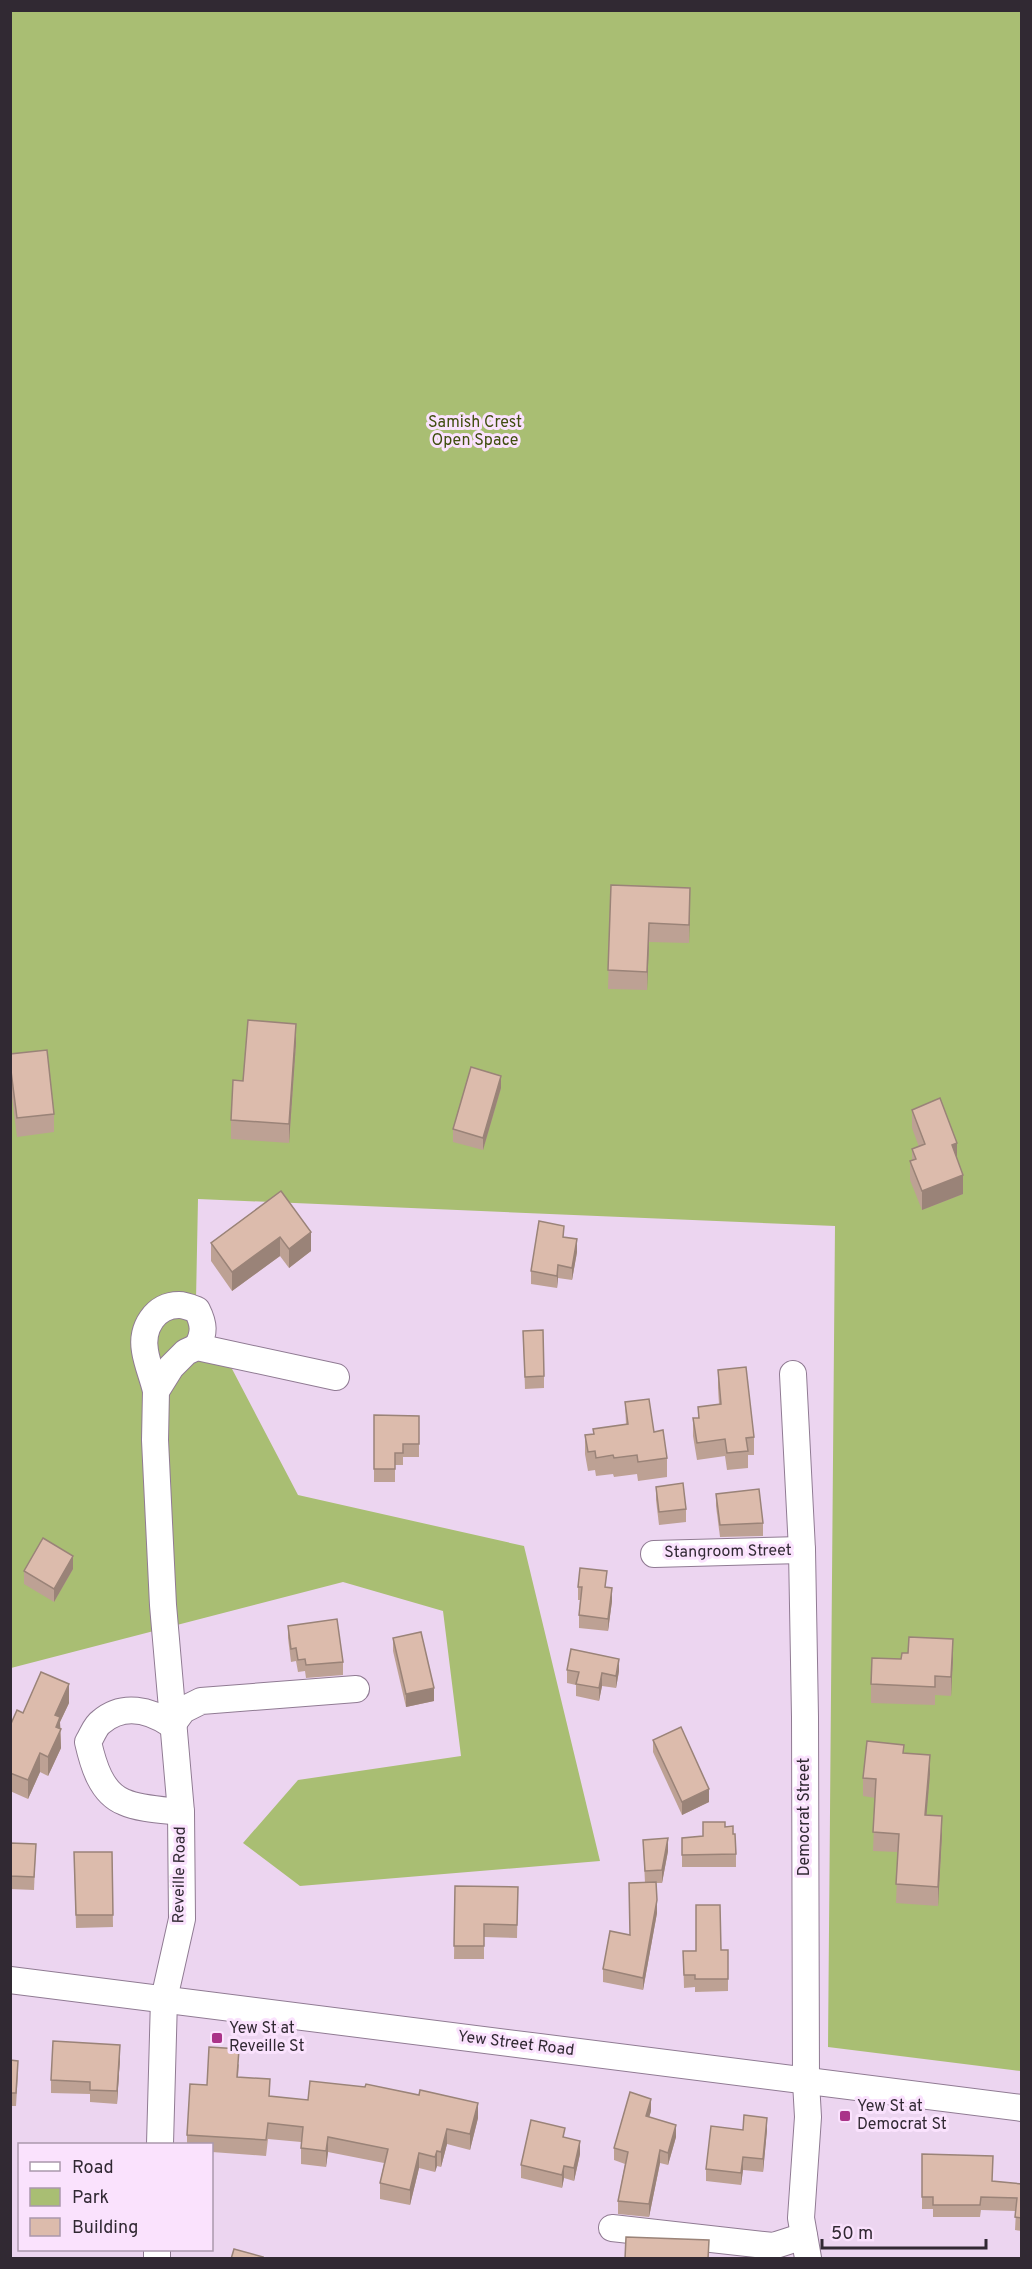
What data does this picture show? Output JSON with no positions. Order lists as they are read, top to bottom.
{
  "streets": {
    "street": [
      "Stangroom Street",
      "Democrat Street",
      "Reveille Road",
      "Yew Street Road"
    ]
  },
  "crossings": [
    ["Stangroom Street", "Democrat Street"],
    ["Democrat Street", "Yew Street Road"],
    ["Reveille Road", "Yew Street Road"]
  ],
  "parks": ["Samish Crest Open Space"],
  "places": {
    "transit": ["Yew St at Reveille St", "Yew St at Democrat St"]
  },
  "legend": ["Road", "Park", "Building"],
  "scale_bar": "50 m"
}
